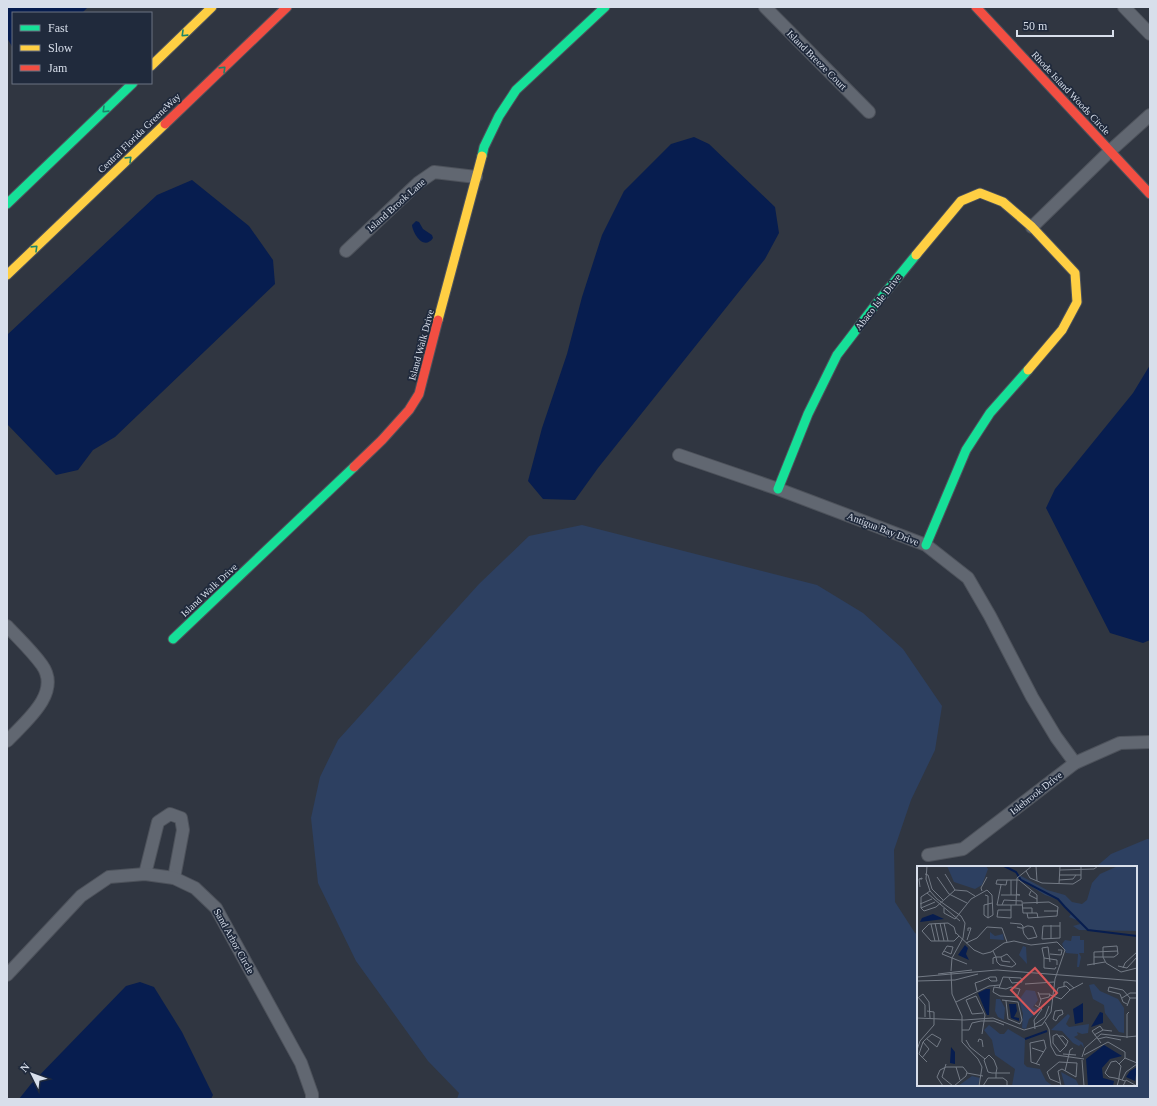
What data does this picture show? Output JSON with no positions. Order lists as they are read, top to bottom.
{
  "streets": {
    "main road": [
      "Rhode Island Woods Circle",
      "Central Florida GreeneWay",
      "Abaco Isle Drive",
      "Island Walk Drive"
    ],
    "street": [
      "Island Breeze Court",
      "Island Brook Lane",
      "Antigua Bay Drive",
      "Islebrook Drive",
      "Sand Arbor Circle"
    ]
  },
  "crossings": [
    ["Island Brook Lane", "Island Walk Drive"],
    ["Abaco Isle Drive", "Antigua Bay Drive"],
    ["Antigua Bay Drive", "Islebrook Drive"]
  ],
  "legend": ["Fast", "Slow", "Jam"],
  "scale_bar": "50 m",
  "north": "top left"
}
